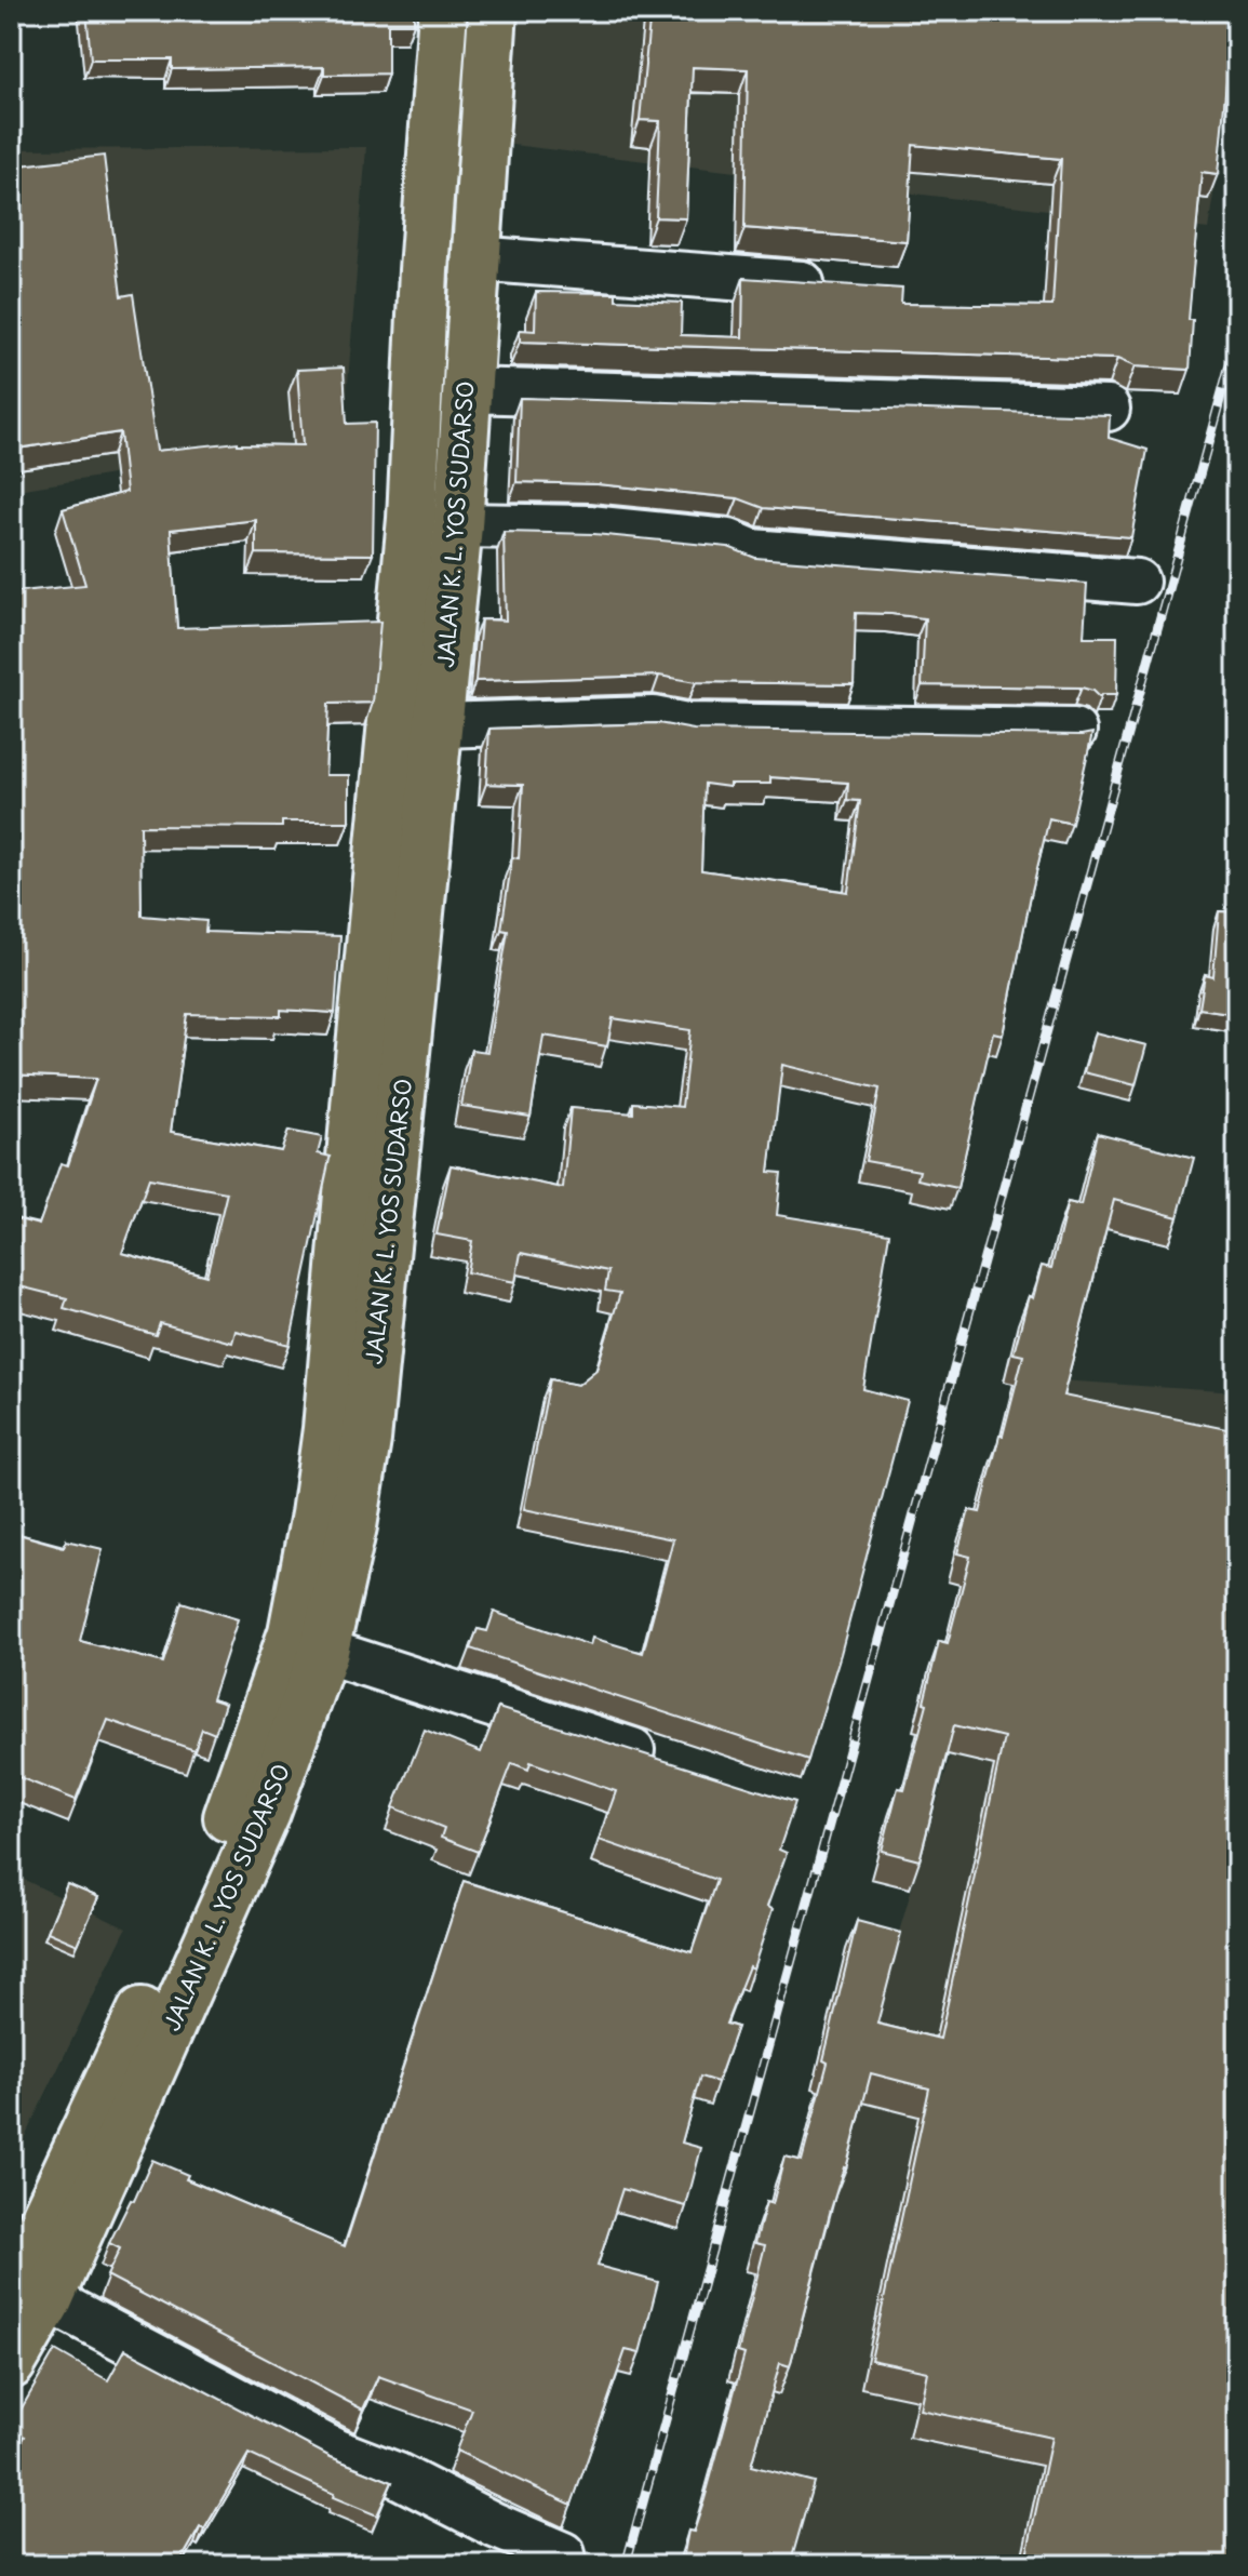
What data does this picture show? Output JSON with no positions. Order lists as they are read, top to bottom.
{
  "streets": {
    "highway": ["JALAN K. L. YOS SUDARSO"]
  }
}
